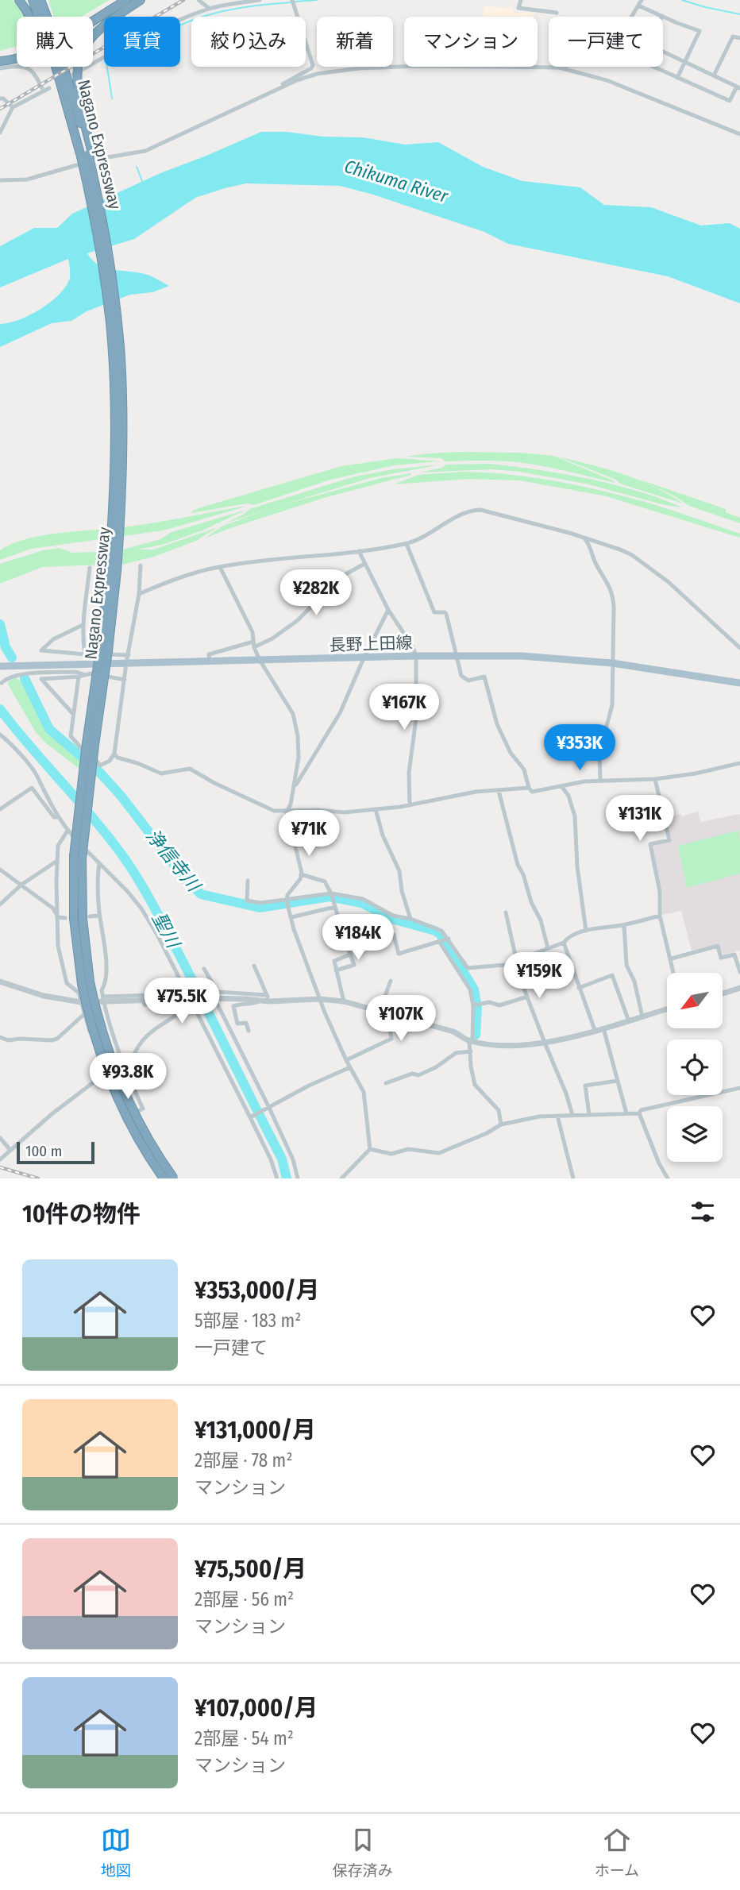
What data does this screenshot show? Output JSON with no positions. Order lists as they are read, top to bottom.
{
  "streets": {
    "highway": ["Nagano Expressway"],
    "main road": ["長野上田線"]
  },
  "water": ["Chikuma River", "浄信寺川", "聖川"],
  "scale_bar": "100 m",
  "north": "bottom left",
  "page": {
    "chip": [
      "購入",
      "賃貸",
      "絞り込み",
      "新着",
      "マンション",
      "一戸建て"
    ],
    "price": [
      "¥282K",
      "¥167K",
      "¥353K",
      "¥131K",
      "¥71K",
      "¥184K",
      "¥159K",
      "¥75.5K",
      "¥107K",
      "¥93.8K"
    ],
    "scale": "100 m",
    "heading": "10件の物件",
    "list": [
      {
        "name": "¥353,000/月",
        "note": "5部屋 · 183 m² · 一戸建て"
      },
      {
        "name": "¥131,000/月",
        "note": "2部屋 · 78 m² · マンション"
      },
      {
        "name": "¥75,500/月",
        "note": "2部屋 · 56 m² · マンション"
      },
      {
        "name": "¥107,000/月",
        "note": "2部屋 · 54 m² · マンション"
      }
    ],
    "tabs": ["地図", "保存済み", "ホーム"]
  }
}
